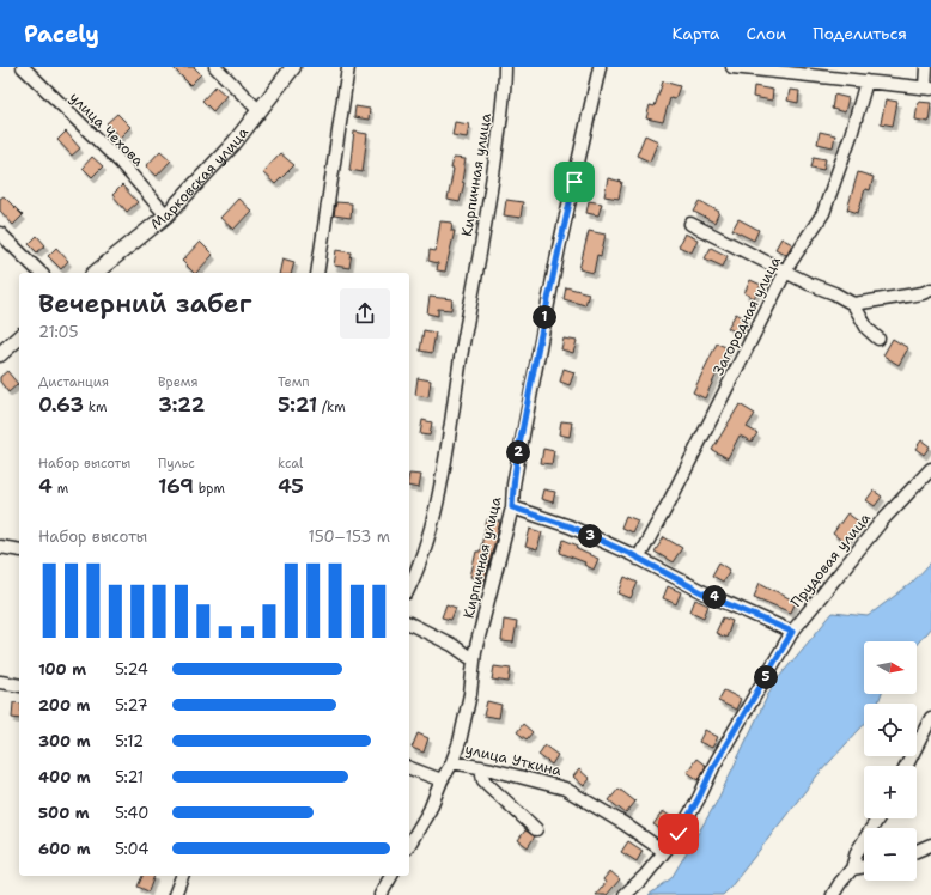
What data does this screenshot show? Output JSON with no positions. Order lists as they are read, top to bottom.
{
  "streets": {
    "main road": ["Марковская улица"],
    "street": [
      "улица Чехова",
      "Кирпичная улица",
      "Загородная улица",
      "Прудовая улица",
      "улица Уткина"
    ]
  },
  "crossings": [
    ["улица Чехова", "Марковская улица"],
    ["Кирпичная улица", "улица Уткина"],
    ["Прудовая улица", "улица Уткина"]
  ],
  "north": "right",
  "page": {
    "header": "Pacely",
    "nav": ["Карта", "Слои", "Поделиться"],
    "heading": ["Вечерний забег", "21:05"],
    "pins": [
      "1",
      "2",
      "3",
      "4",
      "5"
    ],
    "stats": [
      ["Дистанция", "0.63 km"],
      ["Время", "3:22"],
      ["Темп", "5:21 /km"],
      ["Набор высоты", "4 m"],
      ["Пульс", "169 bpm"],
      ["kcal", "45"]
    ],
    "chart": ["Набор высоты", "150–153 m"],
    "map_buttons": ["+", "−"],
    "list": [
      {
        "name": "100 m",
        "note": "5:24"
      },
      {
        "name": "200 m",
        "note": "5:27"
      },
      {
        "name": "300 m",
        "note": "5:12"
      },
      {
        "name": "400 m",
        "note": "5:21"
      },
      {
        "name": "500 m",
        "note": "5:40"
      },
      {
        "name": "600 m",
        "note": "5:04"
      }
    ]
  }
}
